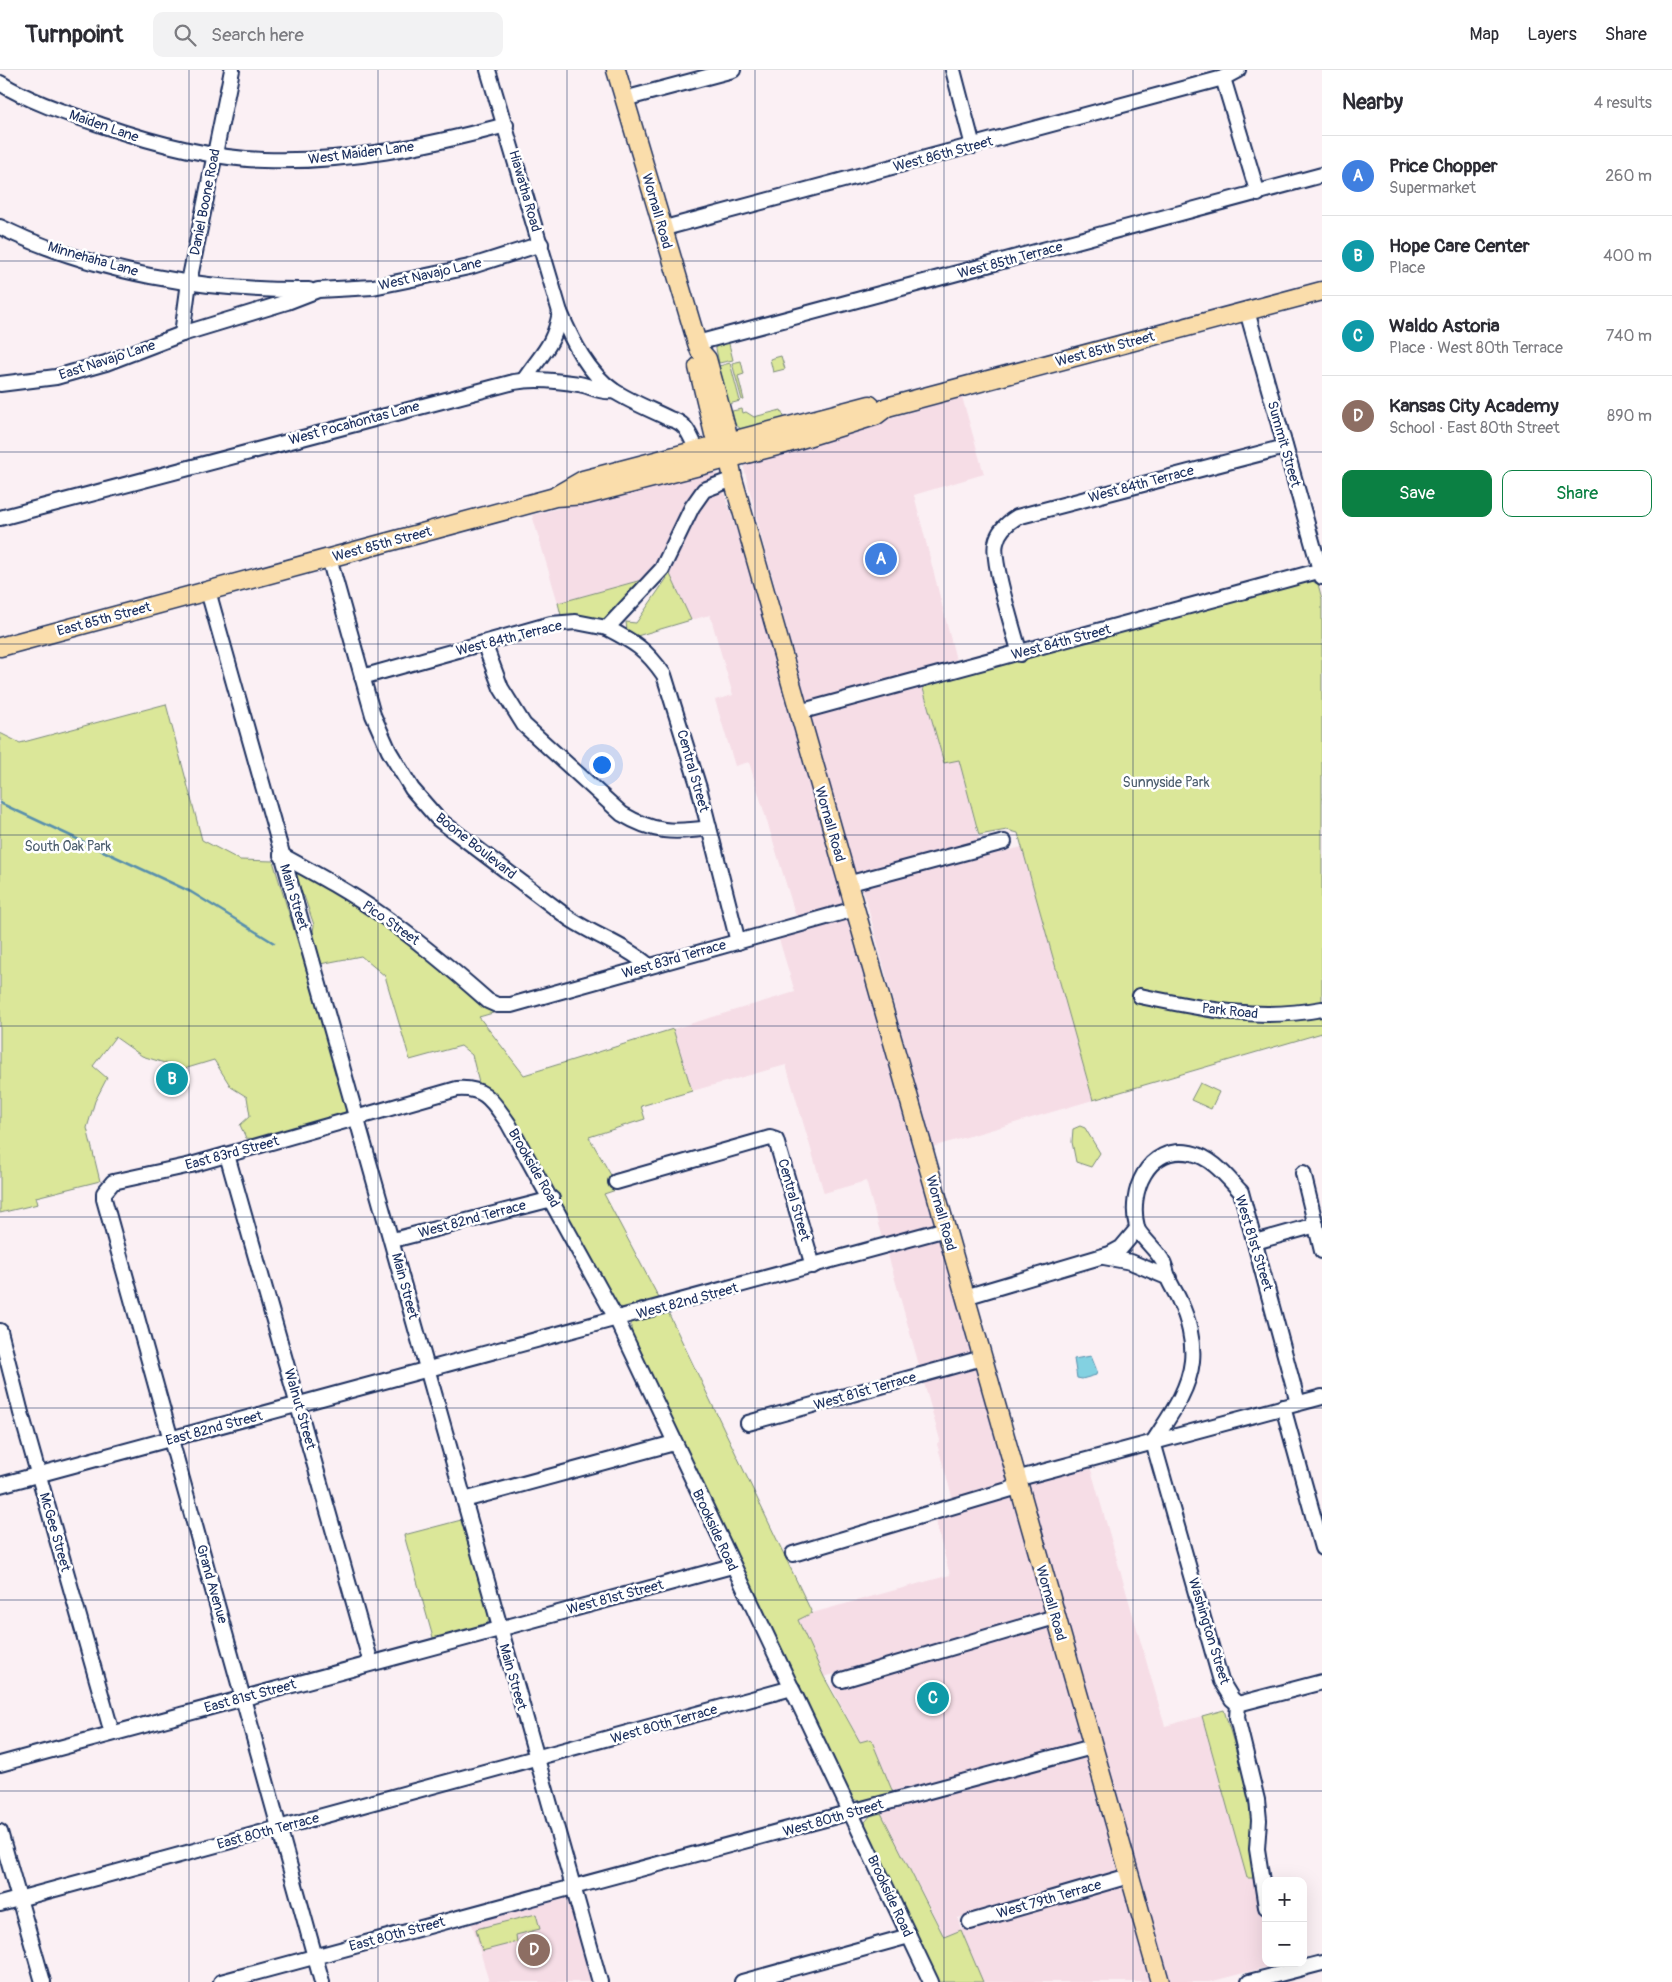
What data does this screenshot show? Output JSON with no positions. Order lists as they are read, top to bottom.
{
  "streets": {
    "main road": ["Wornall Road", "West 85th Street", "East 85th Street"],
    "street": [
      "Maiden Lane",
      "West Maiden Lane",
      "West 86th Street",
      "Hiawatha Road",
      "Daniel Boone Road",
      "Minnehaha Lane",
      "West 85th Terrace",
      "West Navajo Lane",
      "East Navajo Lane",
      "West Pocahontas Lane",
      "Summit Street",
      "West 84th Terrace",
      "West 84th Street",
      "Central Street",
      "Boone Boulevard",
      "Main Street",
      "Pico Street",
      "West 83rd Terrace",
      "Park Road",
      "East 83rd Street",
      "Brookside Road",
      "West 82nd Terrace",
      "West 81st Street",
      "West 82nd Street",
      "West 81st Terrace",
      "Walnut Street",
      "East 82nd Street",
      "McGee Street",
      "Grand Avenue",
      "Washington Street",
      "East 81st Street",
      "West 80th Terrace",
      "West 80th Street",
      "East 80th Terrace",
      "West 79th Terrace",
      "East 80th Street"
    ]
  },
  "crossings": [
    ["Maiden Lane", "West Maiden Lane"],
    ["Maiden Lane", "Daniel Boone Road"],
    ["West Maiden Lane", "Hiawatha Road"],
    ["West Maiden Lane", "Daniel Boone Road"],
    ["West 86th Street", "Wornall Road"],
    ["Hiawatha Road", "West Navajo Lane"],
    ["Hiawatha Road", "West 85th Street"],
    ["Hiawatha Road", "West Pocahontas Lane"],
    ["Daniel Boone Road", "Minnehaha Lane"],
    ["Daniel Boone Road", "West Navajo Lane"],
    ["Daniel Boone Road", "East Navajo Lane"],
    ["Wornall Road", "West 85th Terrace"],
    ["Wornall Road", "West 85th Street"],
    ["Wornall Road", "West 84th Street"],
    ["Wornall Road", "West 83rd Terrace"],
    ["Wornall Road", "West 82nd Street"],
    ["Wornall Road", "West 81st Terrace"],
    ["Wornall Road", "West 80th Street"],
    ["Wornall Road", "West 79th Terrace"],
    ["Minnehaha Lane", "West Navajo Lane"],
    ["West Navajo Lane", "East Navajo Lane"],
    ["West 85th Street", "Summit Street"],
    ["West 85th Street", "East 85th Street"],
    ["West 85th Street", "Boone Boulevard"],
    ["West 85th Street", "Main Street"],
    ["Summit Street", "West 84th Terrace"],
    ["Summit Street", "West 84th Street"],
    ["West 84th Terrace", "West 84th Street"],
    ["West 84th Terrace", "Central Street"],
    ["West 84th Terrace", "Boone Boulevard"],
    ["East 85th Street", "Main Street"],
    ["Central Street", "West 83rd Terrace"],
    ["Central Street", "West 82nd Street"],
    ["Boone Boulevard", "West 83rd Terrace"],
    ["Main Street", "Pico Street"],
    ["Main Street", "East 83rd Street"],
    ["Main Street", "West 82nd Terrace"],
    ["Main Street", "West 81st Street"],
    ["Main Street", "West 82nd Street"],
    ["Main Street", "East 82nd Street"],
    ["Main Street", "East 81st Street"],
    ["Main Street", "West 80th Terrace"],
    ["Main Street", "West 80th Street"],
    ["Main Street", "East 80th Terrace"],
    ["Main Street", "East 80th Street"],
    ["Pico Street", "West 83rd Terrace"],
    ["East 83rd Street", "Brookside Road"],
    ["East 83rd Street", "Walnut Street"],
    ["East 83rd Street", "Grand Avenue"],
    ["Brookside Road", "West 82nd Terrace"],
    ["Brookside Road", "West 81st Street"],
    ["Brookside Road", "West 82nd Street"],
    ["Brookside Road", "West 80th Terrace"],
    ["Brookside Road", "West 80th Street"],
    ["West 81st Street", "East 81st Street"],
    ["West 82nd Street", "East 82nd Street"],
    ["Walnut Street", "East 82nd Street"],
    ["Walnut Street", "East 81st Street"],
    ["East 82nd Street", "McGee Street"],
    ["East 82nd Street", "Grand Avenue"],
    ["McGee Street", "East 81st Street"],
    ["Grand Avenue", "East 81st Street"],
    ["Grand Avenue", "East 80th Terrace"],
    ["Grand Avenue", "East 80th Street"],
    ["West 80th Terrace", "East 80th Terrace"],
    ["West 80th Street", "East 80th Street"]
  ],
  "parks": ["Sunnyside Park", "South Oak Park"],
  "page": {
    "header": "Turnpoint",
    "search": "Search here",
    "nav": ["Map", "Layers", "Share"],
    "heading": ["Nearby", "4 results"],
    "list": [
      {
        "mark": "A",
        "name": "Price Chopper",
        "note": "Supermarket",
        "value": "260 m"
      },
      {
        "mark": "B",
        "name": "Hope Care Center",
        "note": "Place",
        "value": "400 m"
      },
      {
        "mark": "C",
        "name": "Waldo Astoria",
        "note": "Place · West 80th Terrace",
        "value": "740 m"
      },
      {
        "mark": "D",
        "name": "Kansas City Academy",
        "note": "School · East 80th Street",
        "value": "890 m"
      }
    ],
    "buttons": ["Save", "Share"],
    "pins": [
      "A",
      "B",
      "C",
      "D"
    ],
    "map_buttons": ["+", "−"]
  }
}
